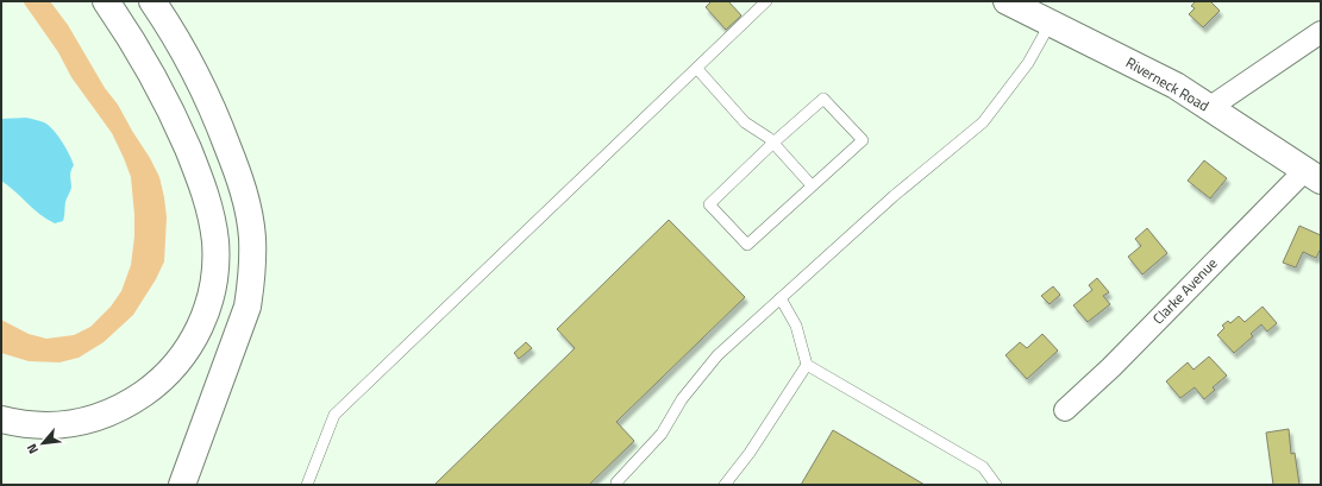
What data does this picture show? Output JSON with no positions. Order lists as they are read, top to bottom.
{
  "streets": {
    "main road": ["Riverneck Road"],
    "street": ["Clarke Avenue"]
  },
  "crossings": [
    ["Riverneck Road", "Clarke Avenue"]
  ],
  "north": "bottom left"
}
